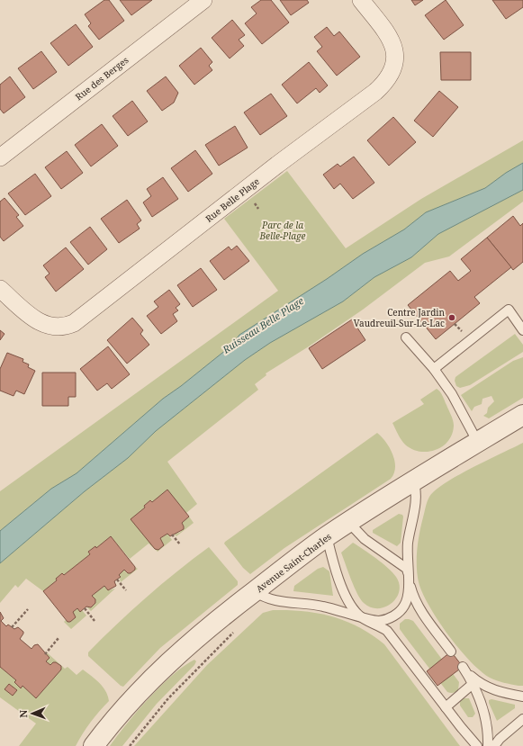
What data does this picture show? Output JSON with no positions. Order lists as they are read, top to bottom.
{
  "streets": {
    "street": ["Rue des Berges", "Rue Belle Plage", "Avenue Saint-Charles"]
  },
  "water": ["Ruisseau Belle Plage"],
  "parks": ["Parc de la Belle-Plage"],
  "places": ["Centre Jardin Vaudreuil-Sur-Le-Lac"],
  "north": "left"
}
